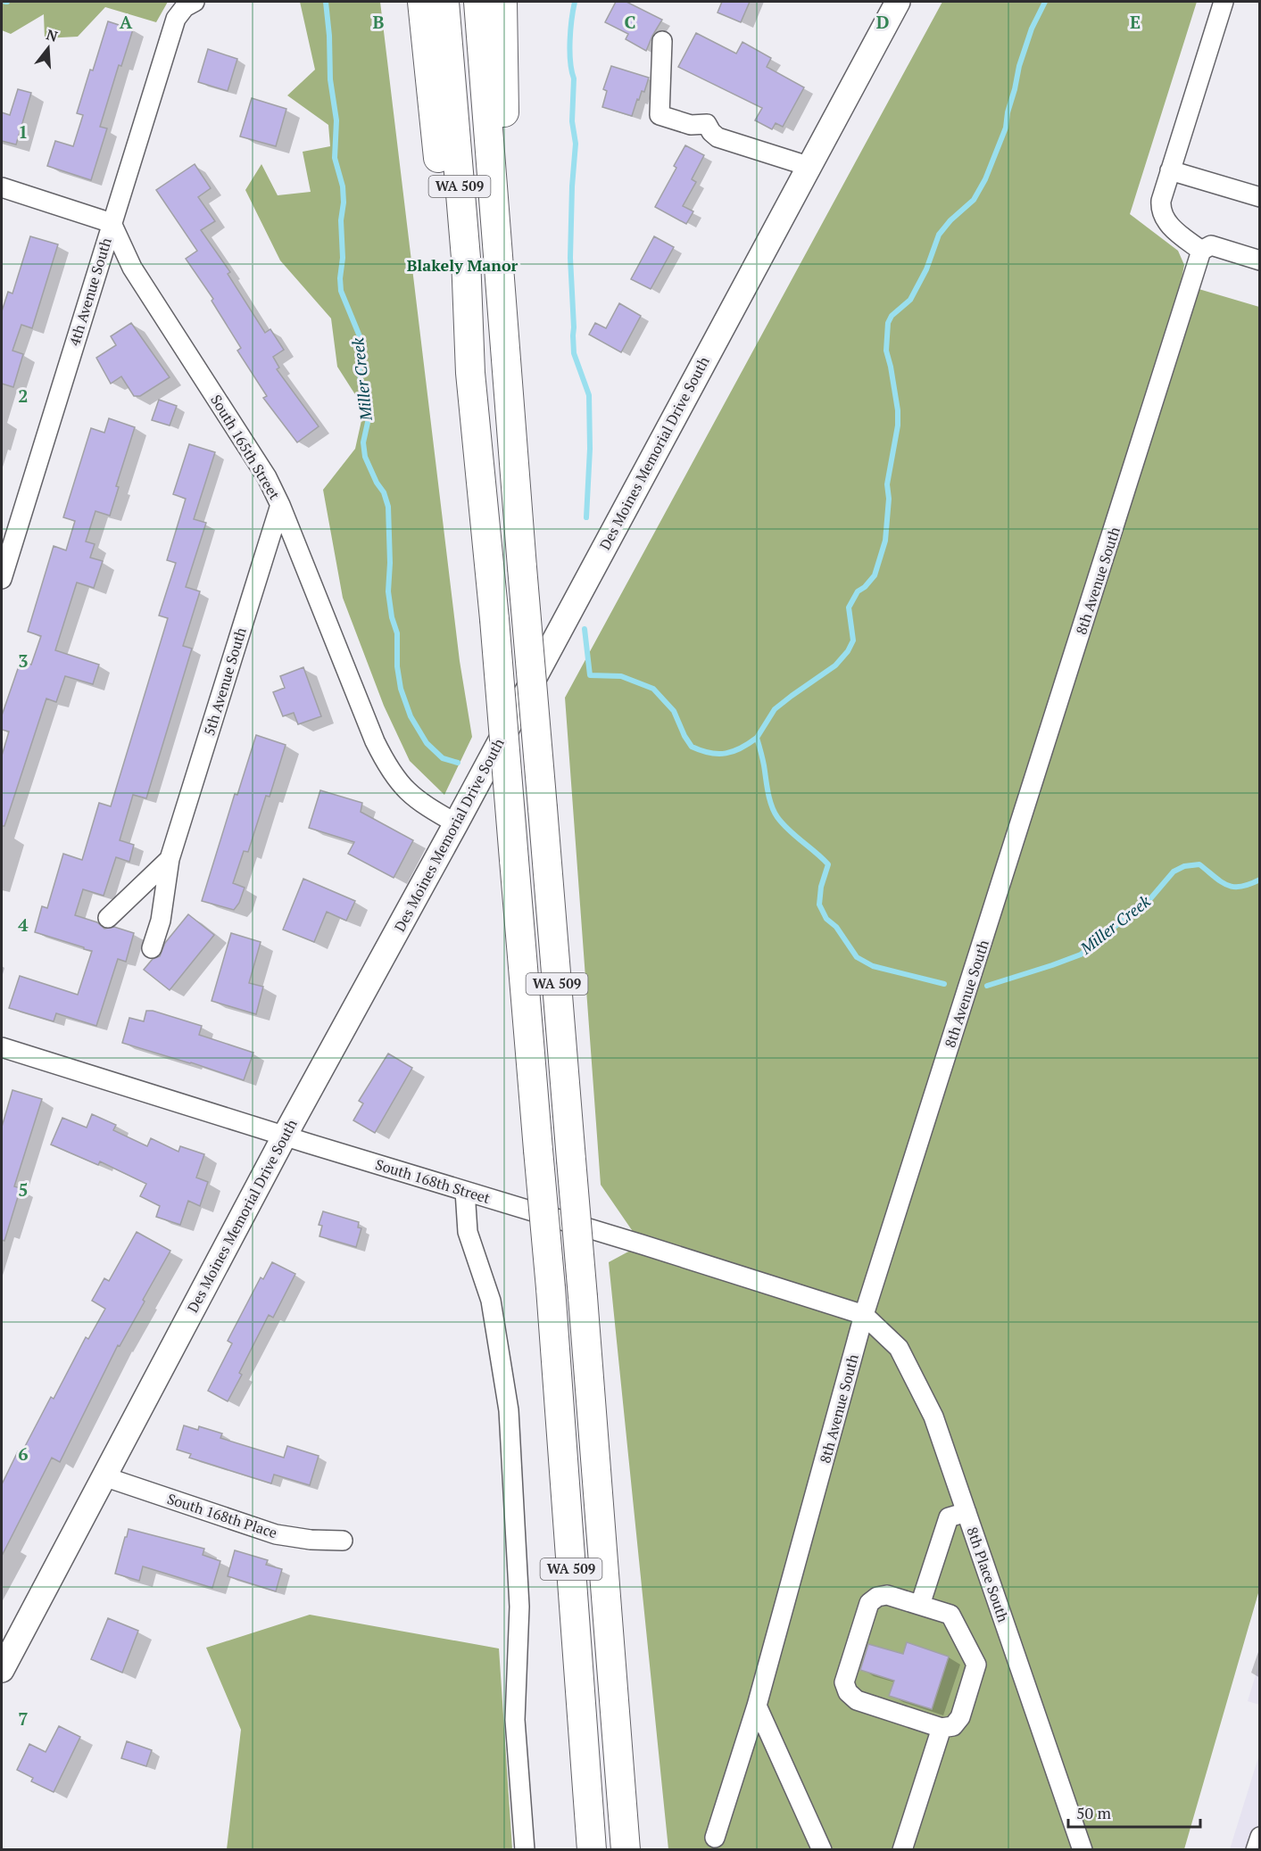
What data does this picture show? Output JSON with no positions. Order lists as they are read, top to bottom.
{
  "streets": {
    "highway": ["WA 509"],
    "main road": ["Des Moines Memorial Drive South"],
    "street": [
      "4th Avenue South",
      "South 165th Street",
      "8th Avenue South",
      "5th Avenue South",
      "South 168th Street",
      "South 168th Place",
      "8th Place South"
    ]
  },
  "crossings": [
    ["4th Avenue South", "South 165th Street"],
    ["South 165th Street", "Des Moines Memorial Drive South"],
    ["South 165th Street", "5th Avenue South"],
    ["Des Moines Memorial Drive South", "South 168th Street"],
    ["Des Moines Memorial Drive South", "South 168th Place"],
    ["8th Avenue South", "South 168th Street"],
    ["8th Avenue South", "8th Place South"],
    ["South 168th Street", "8th Place South"]
  ],
  "districts": ["Blakely Manor"],
  "water": ["Miller Creek"],
  "scale_bar": "50 m",
  "north": "top",
  "grid": {
    "columns": [
      "A",
      "B",
      "C",
      "D",
      "E"
    ],
    "rows": [
      "1",
      "2",
      "3",
      "4",
      "5",
      "6",
      "7"
    ]
  }
}
